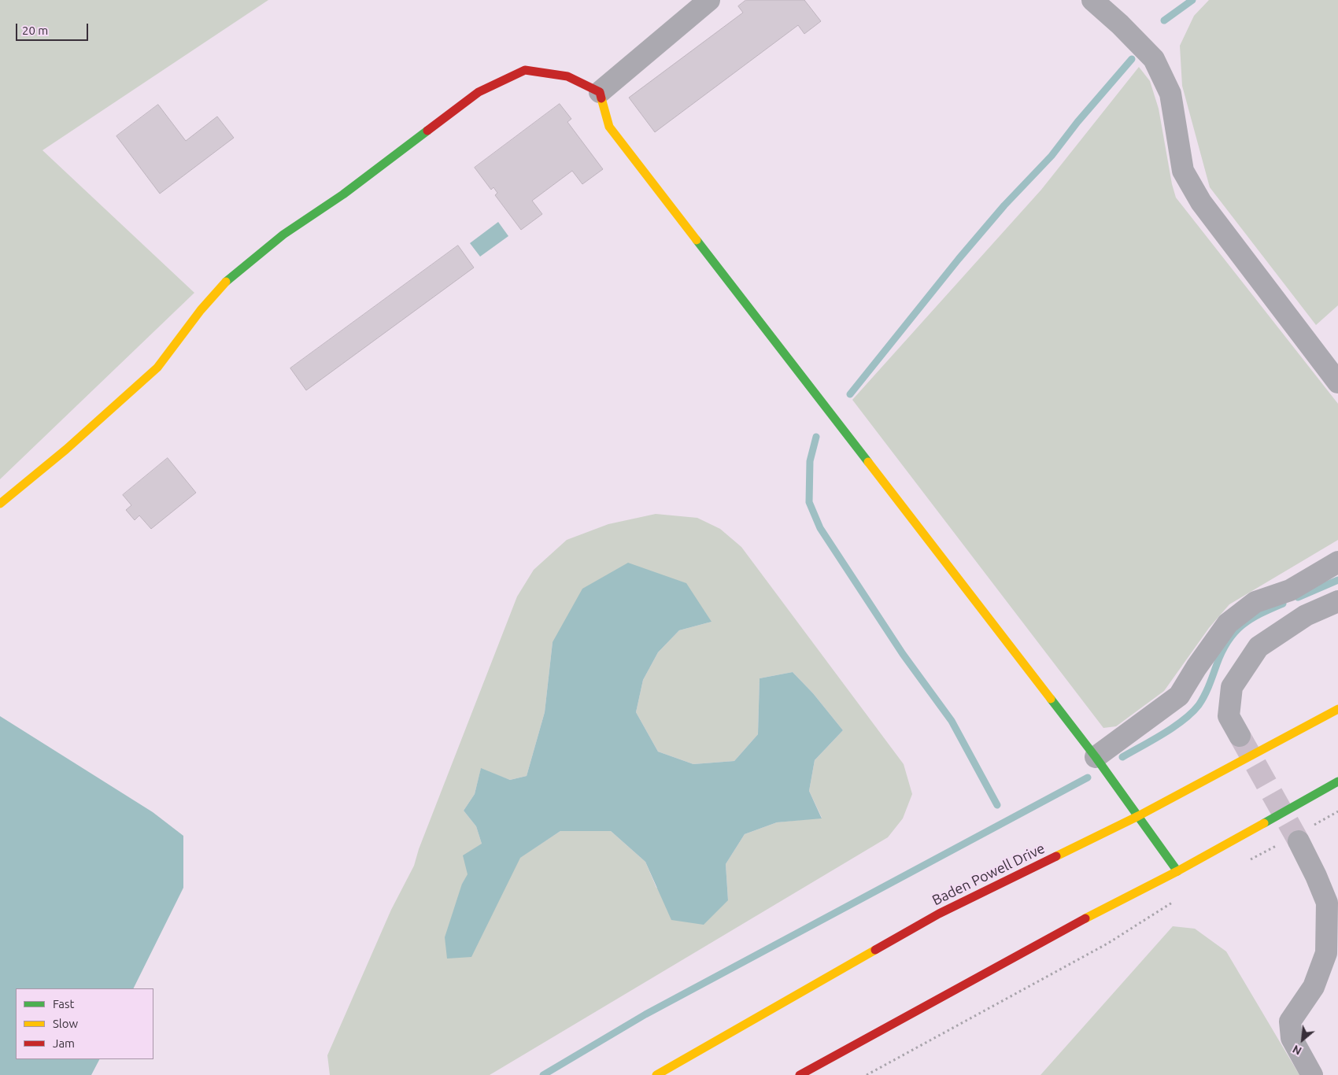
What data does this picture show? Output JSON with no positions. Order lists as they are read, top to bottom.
{
  "streets": {
    "street": ["Baden Powell Drive"]
  },
  "legend": ["Fast", "Slow", "Jam"],
  "scale_bar": "20 m",
  "north": "bottom left"
}
